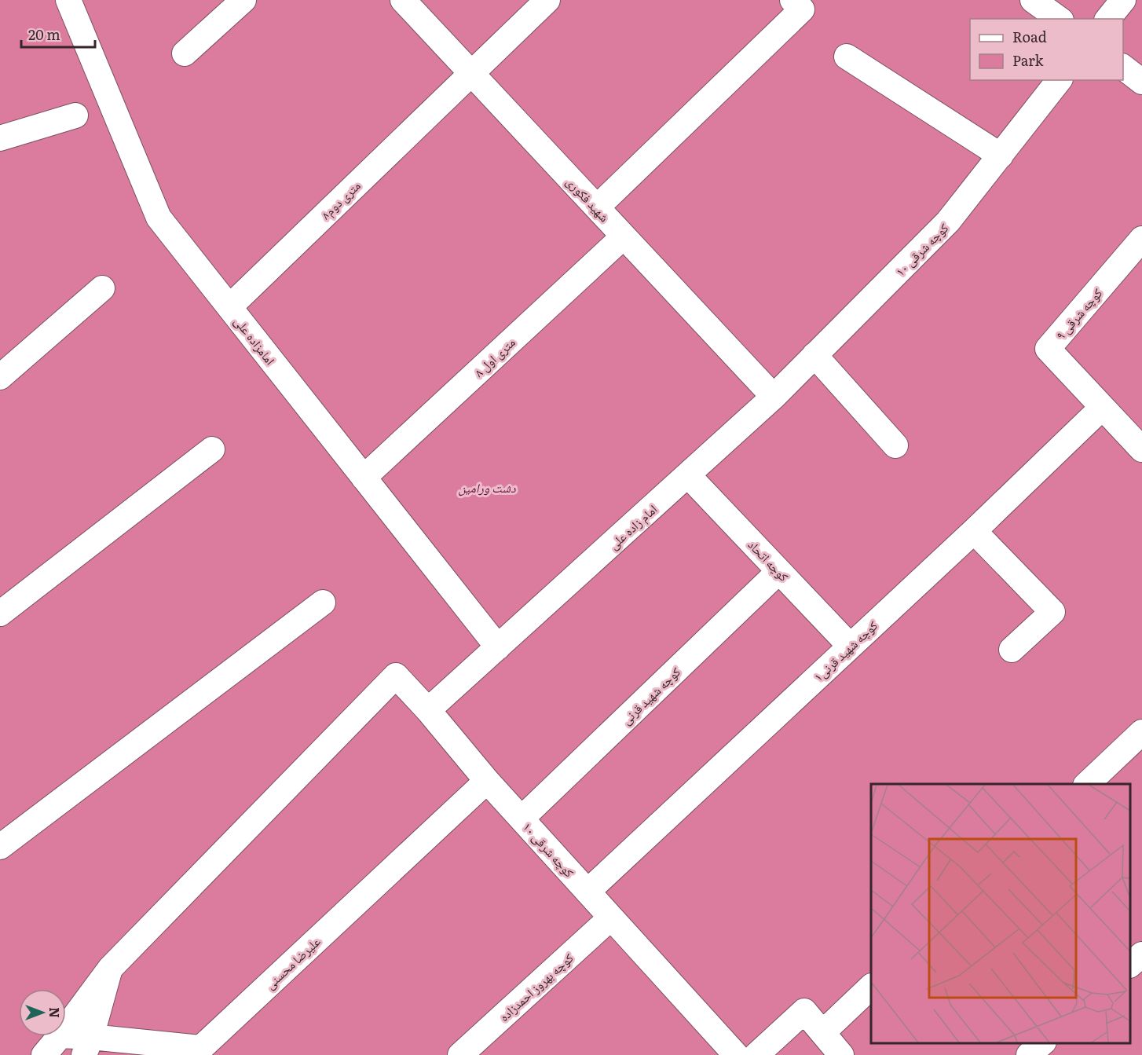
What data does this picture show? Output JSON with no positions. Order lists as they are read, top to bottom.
{
  "streets": {
    "street": [
      "شهید فکوری",
      "متری دوم۸",
      "کوچه شرقی ۱۰",
      "کوچه شرقی ۹",
      "امامزاده علی",
      "۸ متری اول",
      "امام زاده علی",
      "کوچه اتحاد",
      "کوچه شهید قرنی۱",
      "کوچه شهید قرنی",
      "علیرضا محسنی",
      "کوچه بهروز احمدزاده"
    ]
  },
  "crossings": [
    ["شهید فکوری", "متری دوم۸"],
    ["شهید فکوری", "کوچه شرقی ۱۰"],
    ["شهید فکوری", "۸ متری اول"],
    ["شهید فکوری", "امام زاده علی"],
    ["متری دوم۸", "امامزاده علی"],
    ["کوچه شرقی ۱۰", "امام زاده علی"],
    ["کوچه شرقی ۱۰", "کوچه شهید قرنی۱"],
    ["کوچه شرقی ۱۰", "کوچه شهید قرنی"],
    ["کوچه شرقی ۱۰", "علیرضا محسنی"],
    ["کوچه شرقی ۱۰", "کوچه بهروز احمدزاده"],
    ["کوچه شرقی ۹", "کوچه شهید قرنی۱"],
    ["امامزاده علی", "۸ متری اول"],
    ["امامزاده علی", "امام زاده علی"],
    ["امام زاده علی", "کوچه اتحاد"],
    ["کوچه اتحاد", "کوچه شهید قرنی۱"],
    ["کوچه اتحاد", "کوچه شهید قرنی"]
  ],
  "parks": ["دشت ورامین"],
  "legend": ["Road", "Park"],
  "scale_bar": "20 m",
  "north": "right"
}
